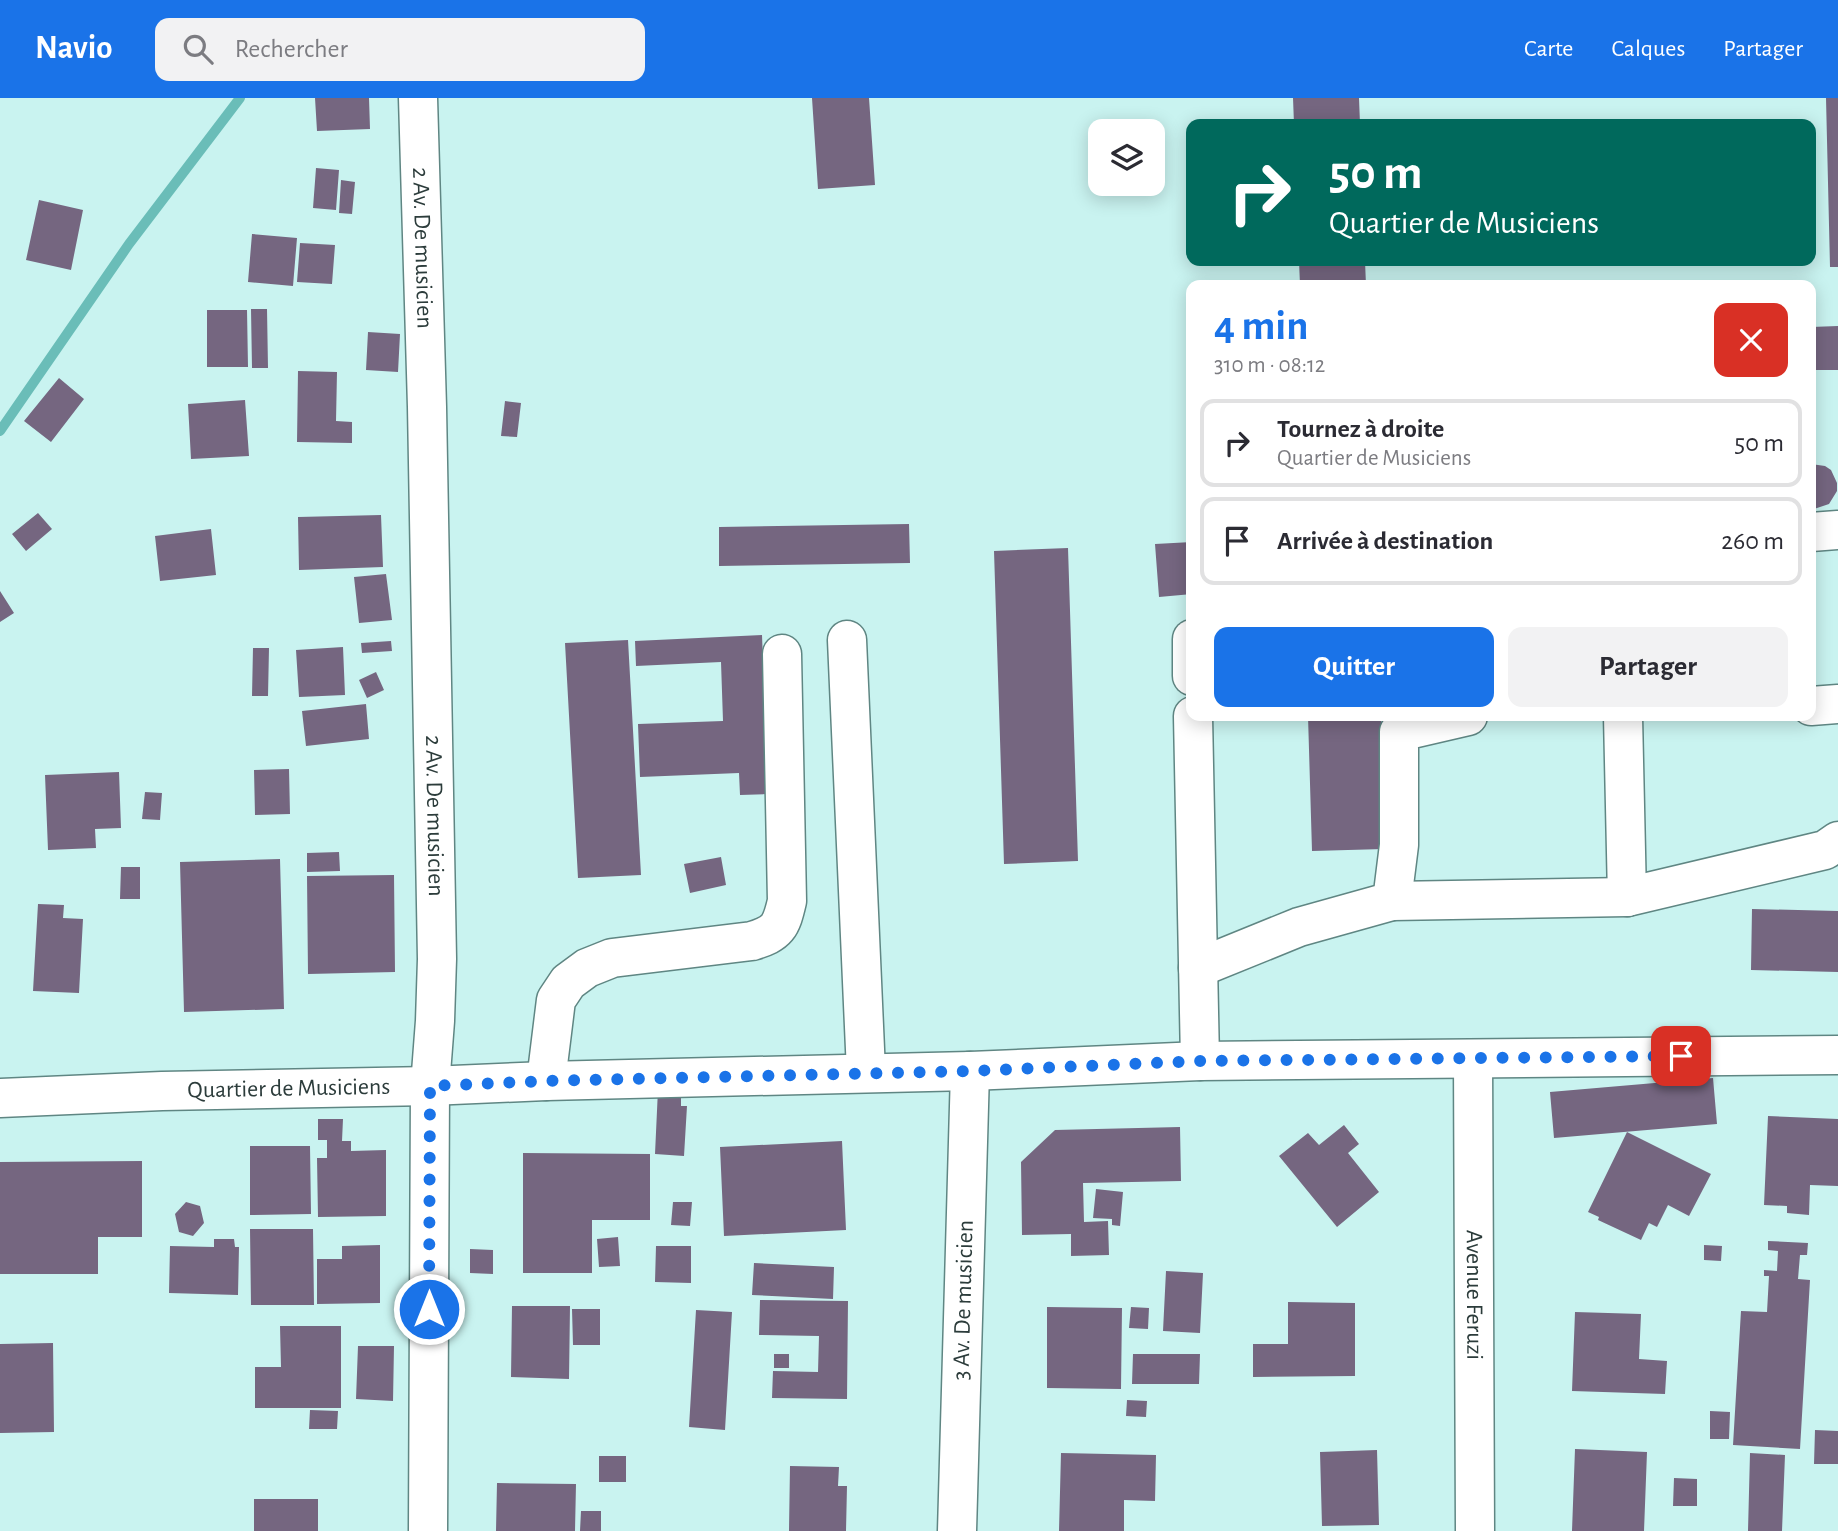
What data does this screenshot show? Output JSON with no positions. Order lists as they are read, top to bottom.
{
  "streets": {
    "street": [
      "2 Av. De musicien",
      "Quartier de Musiciens",
      "Avenue Feruzi",
      "3 Av. De musicien"
    ]
  },
  "crossings": [
    ["2 Av. De musicien", "Quartier de Musiciens"],
    ["Quartier de Musiciens", "Avenue Feruzi"],
    ["Quartier de Musiciens", "3 Av. De musicien"]
  ],
  "page": {
    "header": "Navio",
    "search": "Rechercher",
    "nav": ["Carte", "Calques", "Partager"],
    "turn": ["50 m", "Quartier de Musiciens"],
    "heading": ["4 min", "310 m · 08:12"],
    "list": [
      {
        "name": "Tournez à droite",
        "note": "Quartier de Musiciens",
        "value": "50 m"
      },
      {
        "name": "Arrivée à destination",
        "value": "260 m"
      }
    ],
    "buttons": ["Quitter", "Partager"]
  }
}
